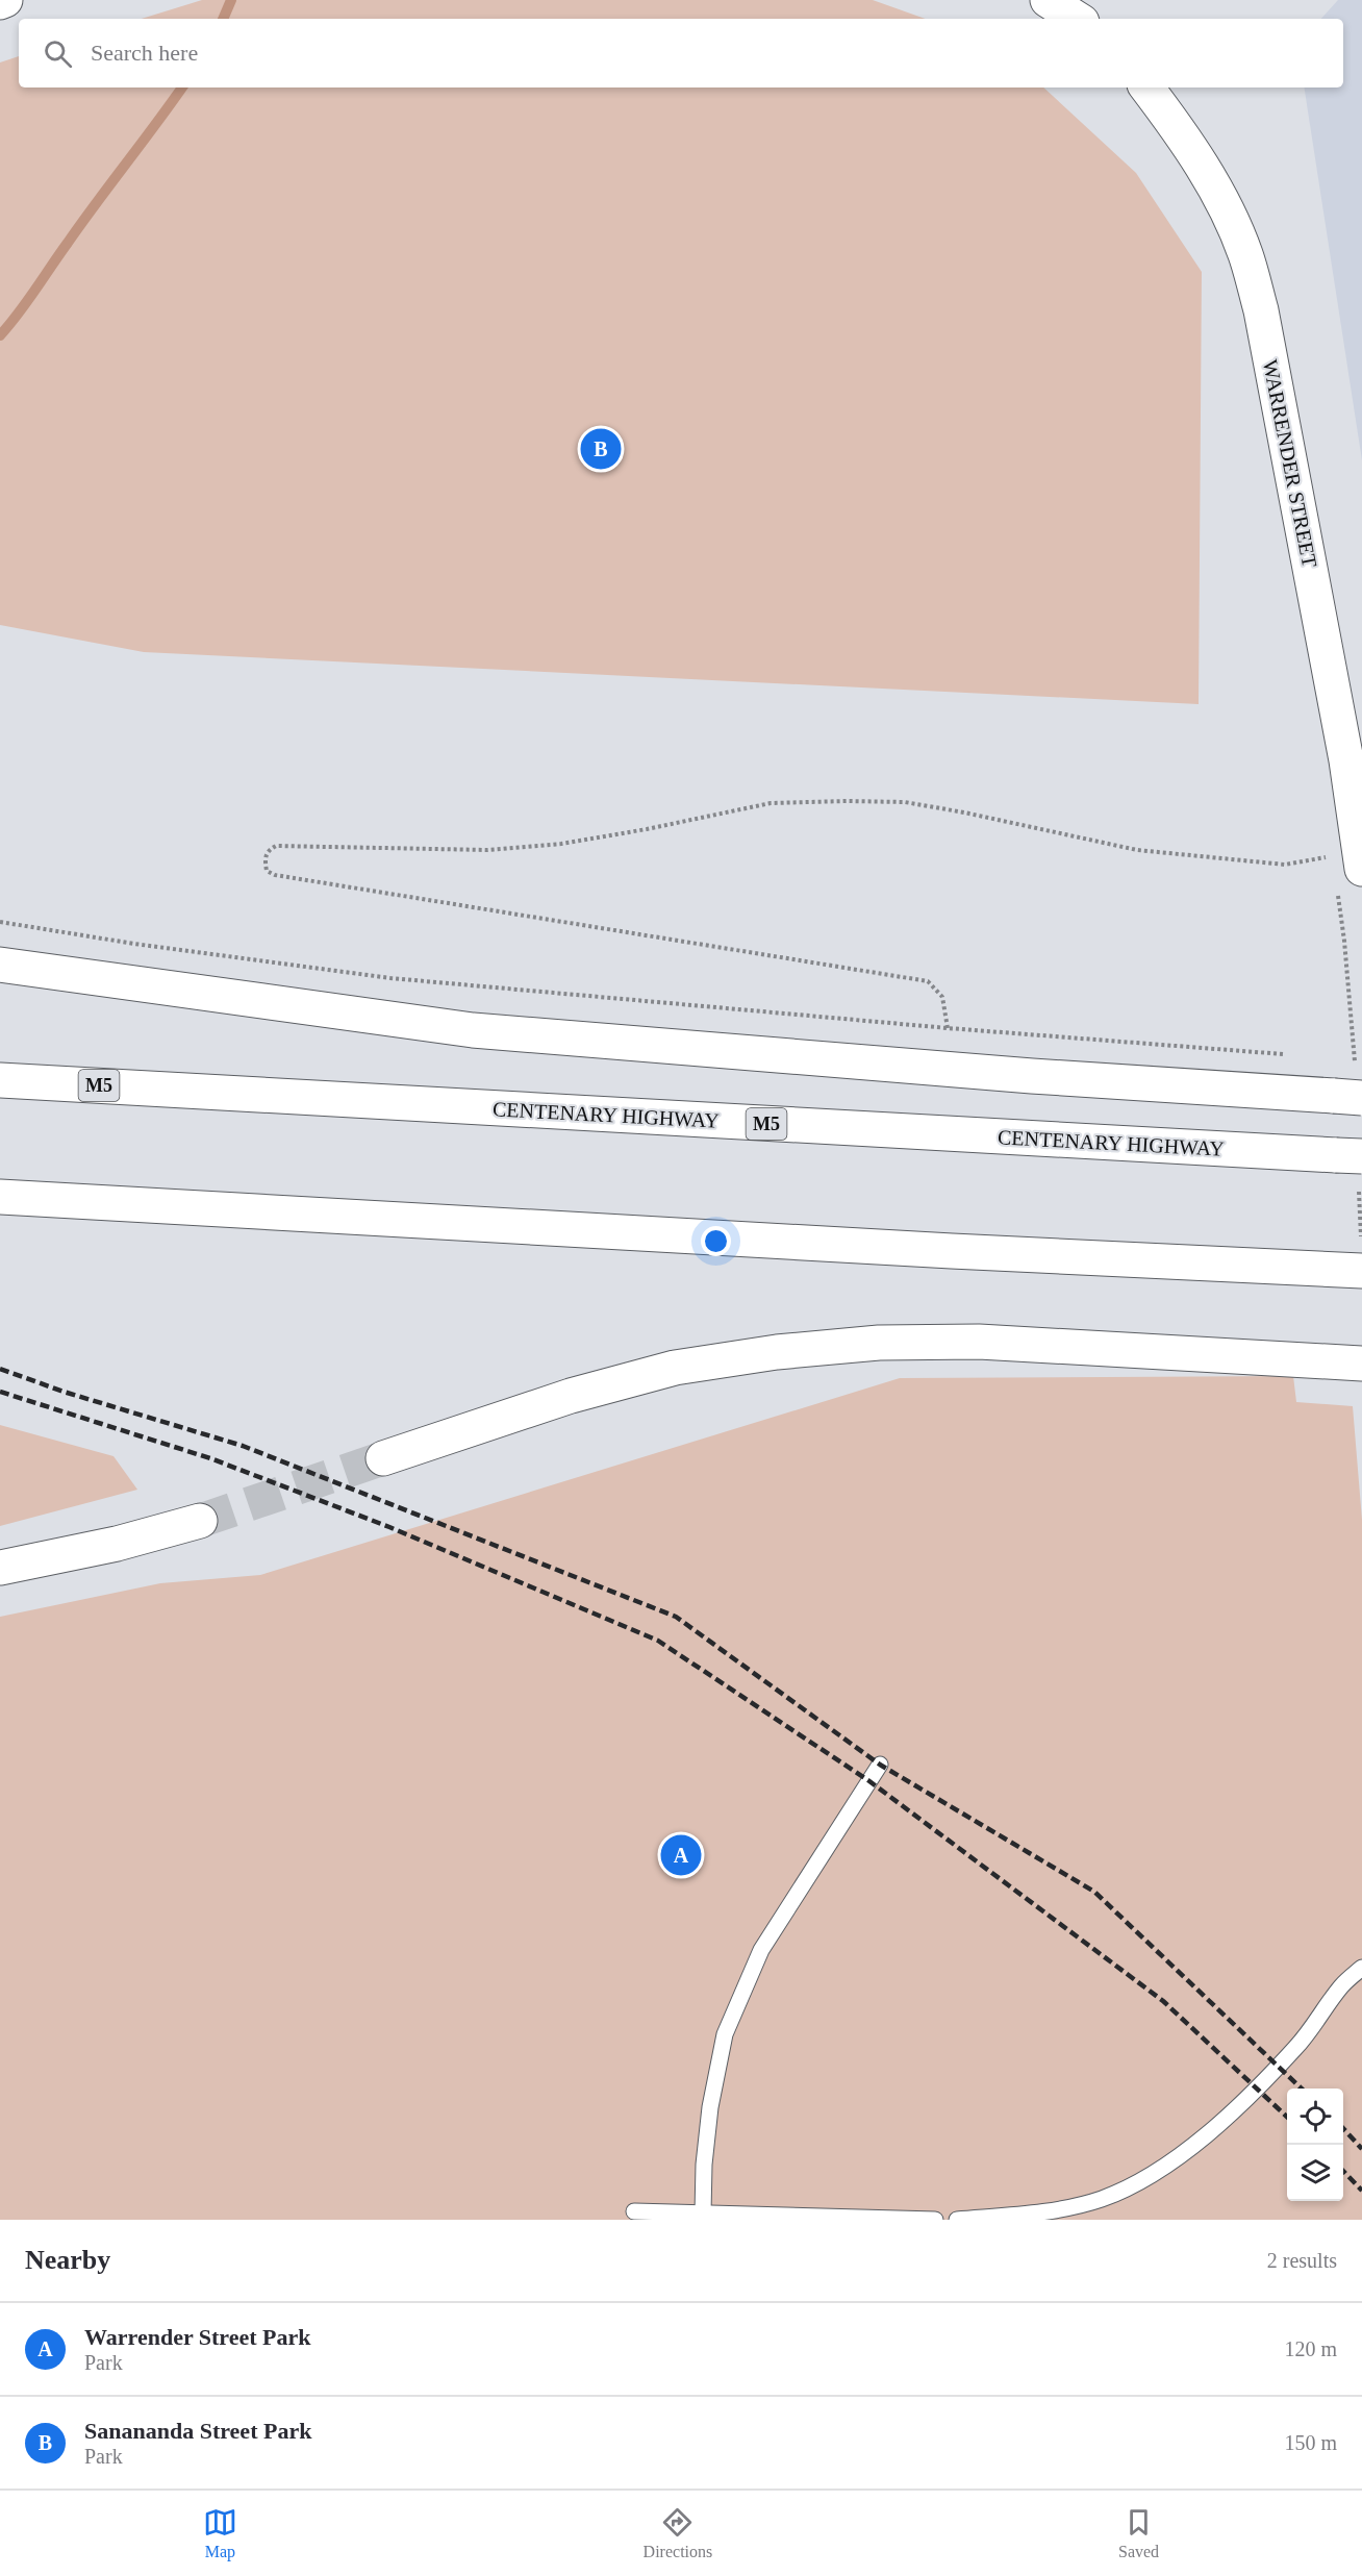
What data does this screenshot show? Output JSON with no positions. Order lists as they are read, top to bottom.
{
  "streets": {
    "main road": ["WARRENDER STREET", "M5", "CENTENARY HIGHWAY"]
  },
  "page": {
    "search": "Search here",
    "pins": ["B", "A"],
    "heading": ["Nearby", "2 results"],
    "list": [
      {
        "mark": "A",
        "name": "Warrender Street Park",
        "note": "Park",
        "value": "120 m"
      },
      {
        "mark": "B",
        "name": "Sanananda Street Park",
        "note": "Park",
        "value": "150 m"
      }
    ],
    "nav": ["Map", "Directions", "Saved"]
  }
}
